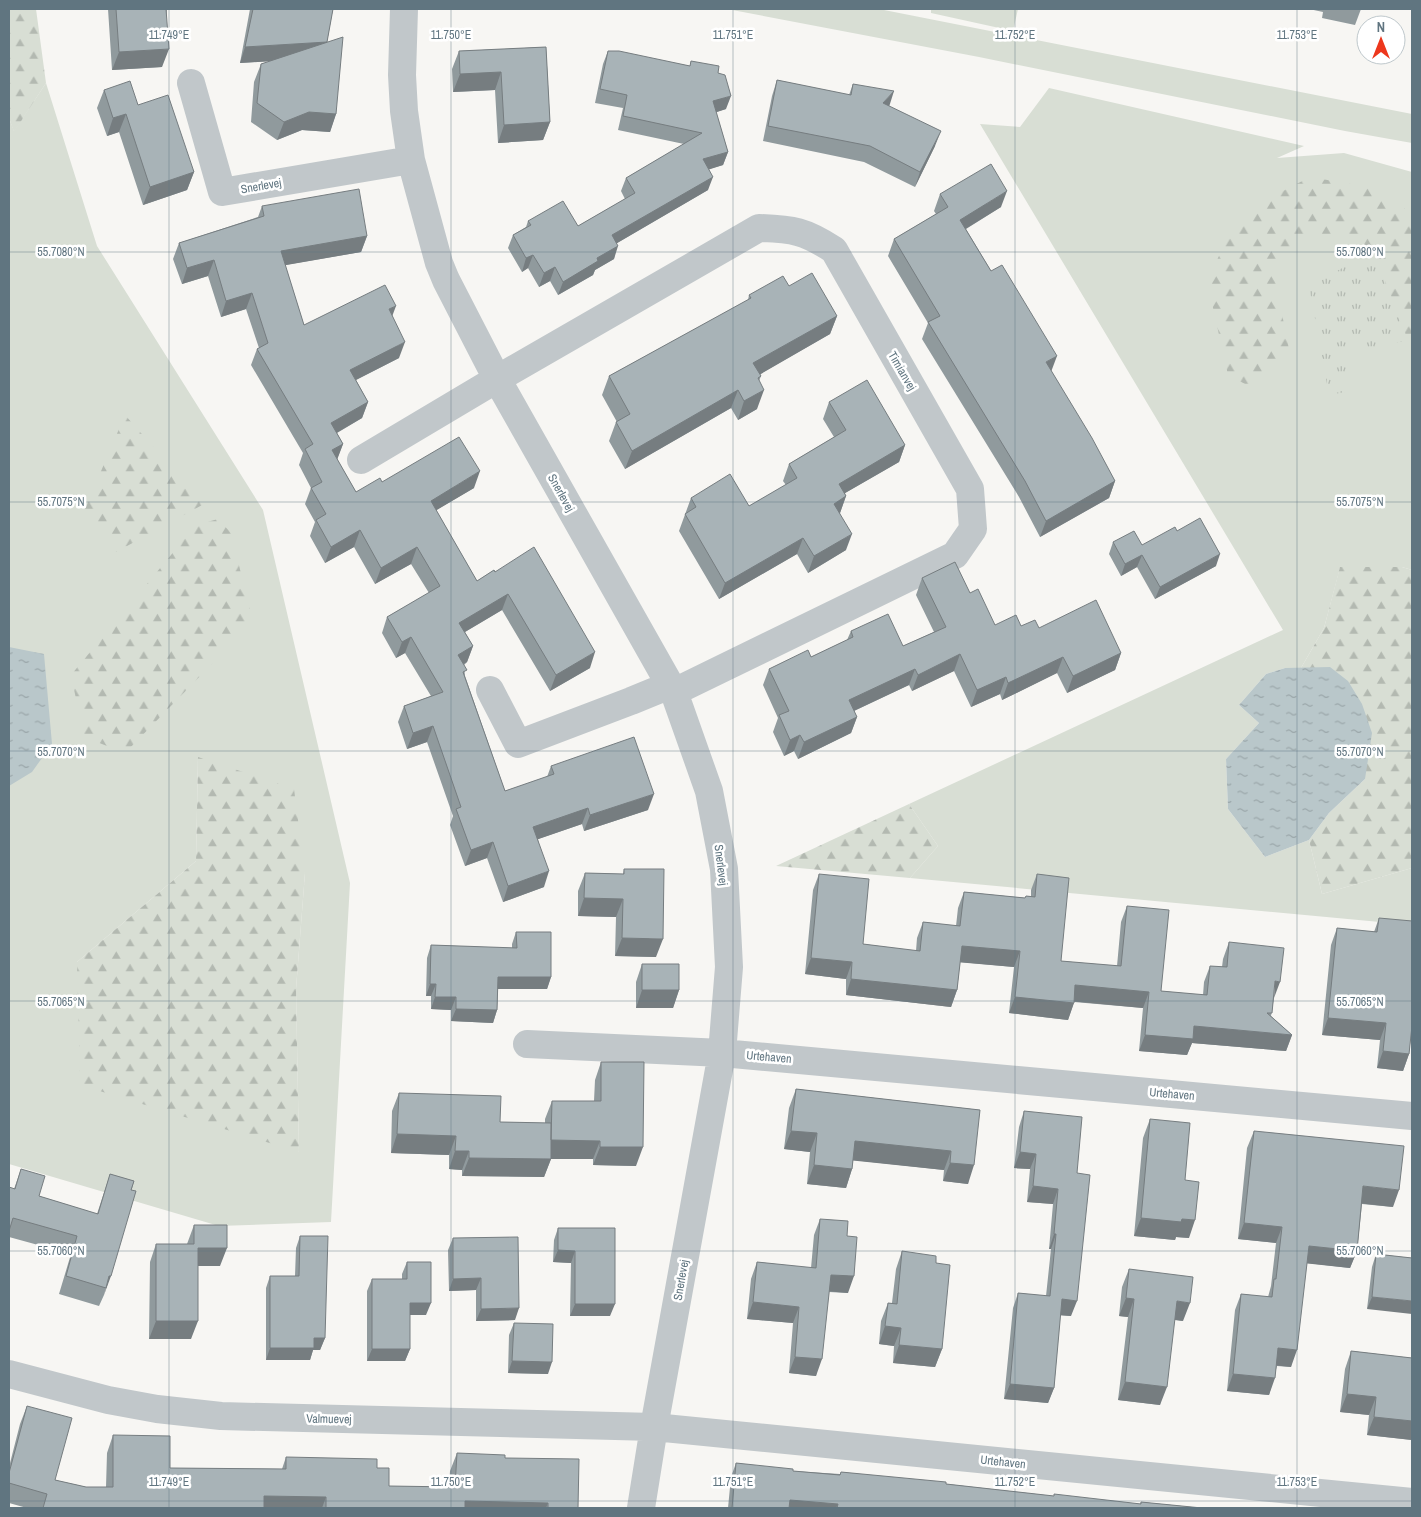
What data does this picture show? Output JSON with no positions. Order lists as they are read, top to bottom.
{
  "streets": {
    "street": [
      "Snerlevej",
      "Timianvej",
      "Urtehaven",
      "Valmuevej"
    ]
  },
  "crossings": [
    ["Snerlevej", "Timianvej"],
    ["Snerlevej", "Urtehaven"],
    ["Snerlevej", "Valmuevej"],
    ["Urtehaven", "Valmuevej"]
  ],
  "north": "top",
  "coordinates": [
    "11.749°E",
    "11.750°E",
    "11.751°E",
    "11.752°E",
    "11.753°E",
    "55.7080°N",
    "55.7075°N",
    "55.7070°N",
    "55.7065°N",
    "55.7060°N"
  ]
}
